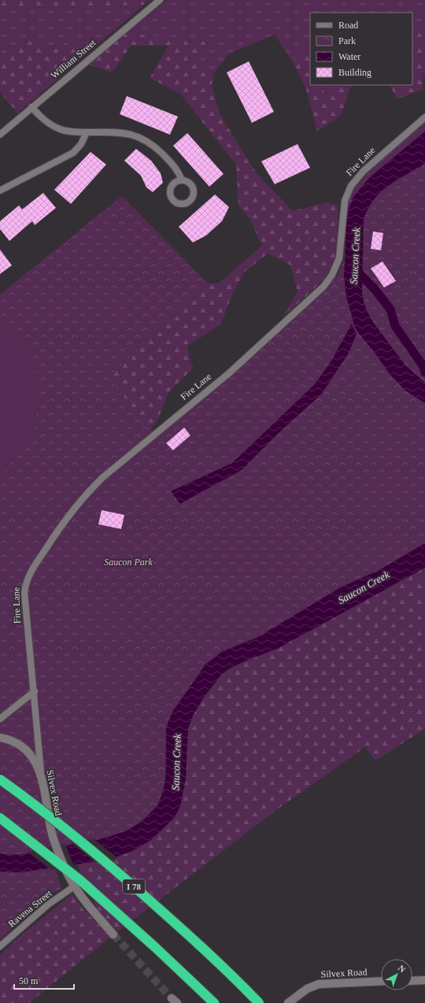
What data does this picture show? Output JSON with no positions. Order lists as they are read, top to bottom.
{
  "streets": {
    "highway": ["I 78"],
    "street": [
      "William Street",
      "Fire Lane",
      "Silvex Road",
      "Ravena Street"
    ]
  },
  "crossings": [
    ["Fire Lane", "Silvex Road"],
    ["Silvex Road", "Ravena Street"]
  ],
  "water": ["Saucon Creek"],
  "parks": ["Saucon Park"],
  "legend": [
    "Road",
    "Park",
    "Water",
    "Building"
  ],
  "scale_bar": "50 m",
  "north": "top right"
}
